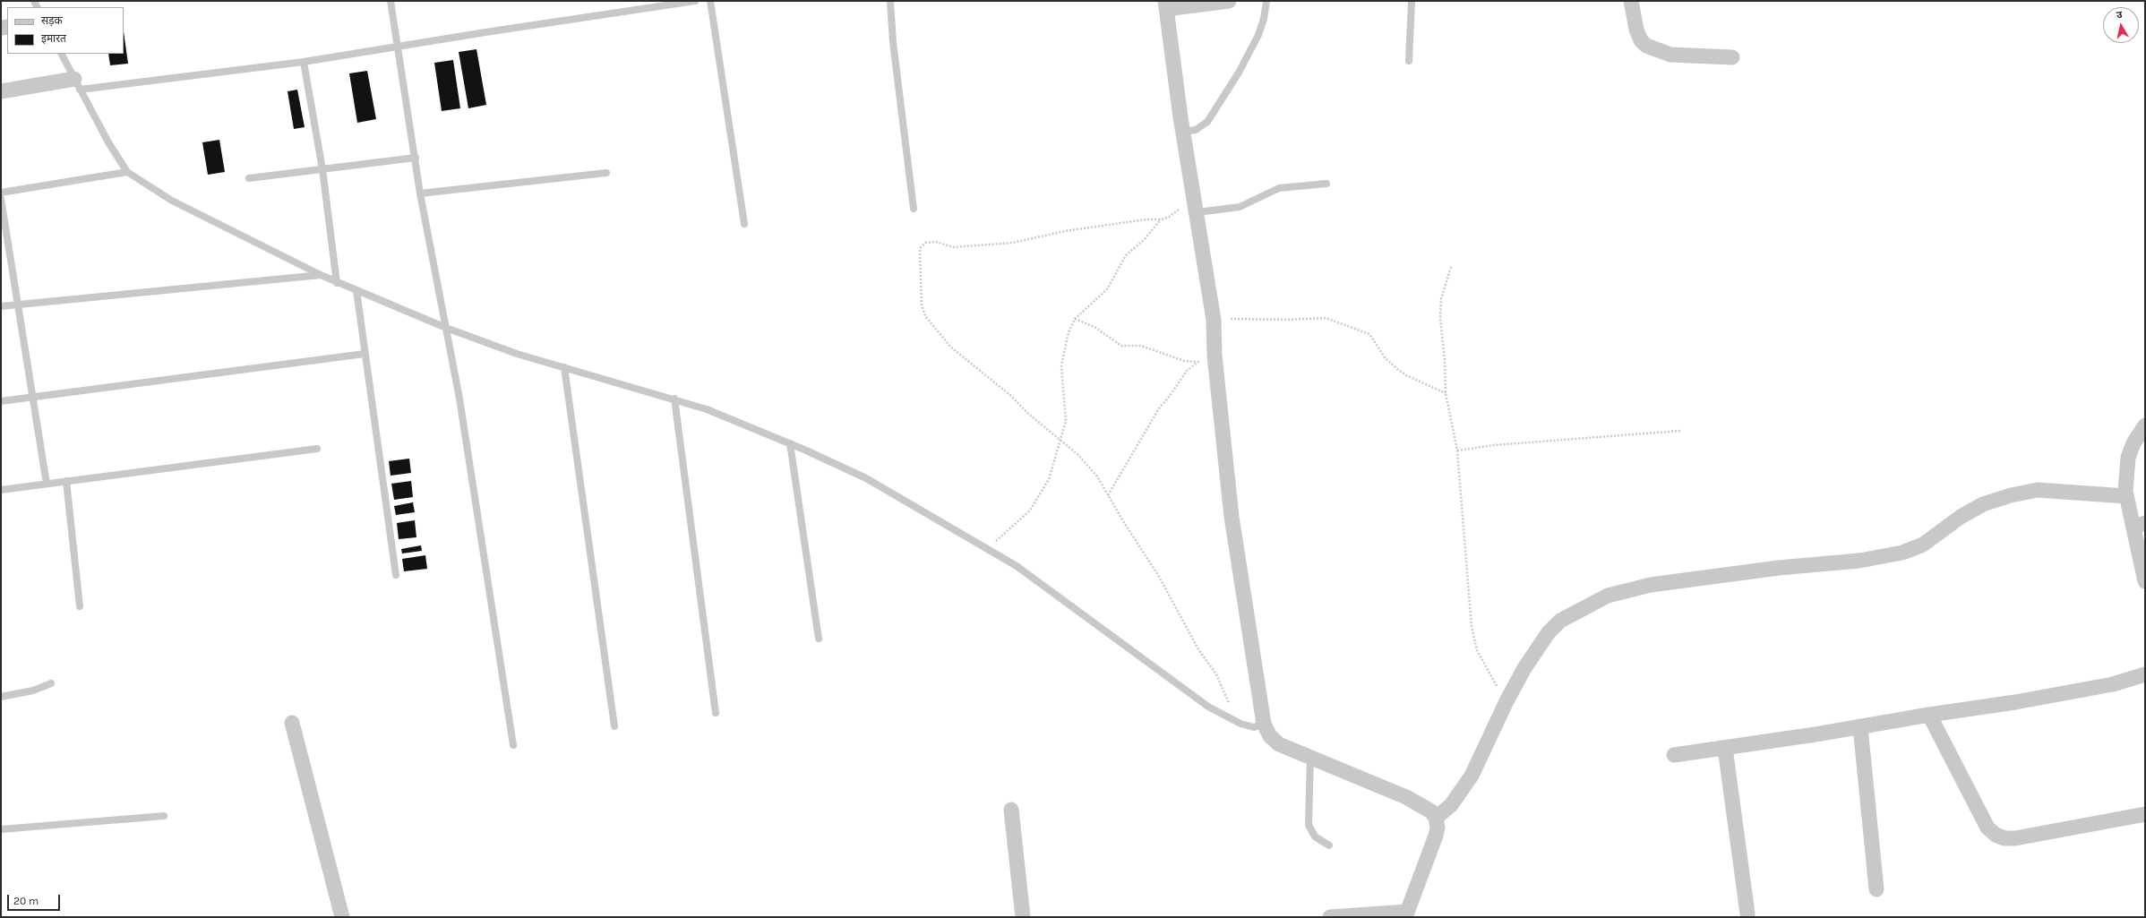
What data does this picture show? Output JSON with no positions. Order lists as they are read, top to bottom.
{
  "legend": ["सड़क", "इमारत"],
  "scale_bar": "20 m",
  "north": "top"
}
